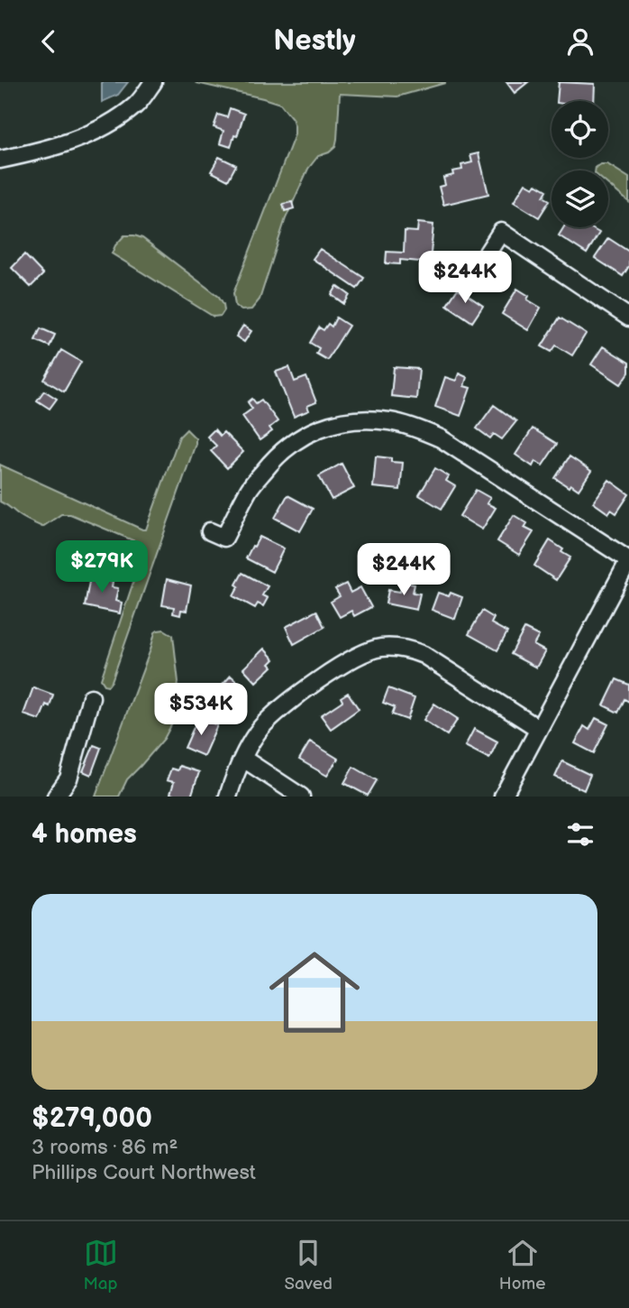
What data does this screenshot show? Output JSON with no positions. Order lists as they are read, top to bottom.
{
  "page": {
    "header": "Nestly",
    "price": [
      "$244K",
      "$279K",
      "$244K",
      "$534K"
    ],
    "heading": "4 homes",
    "list": [
      {
        "name": "$279,000",
        "note": "3 rooms · 86 m² · Phillips Court Northwest"
      }
    ],
    "tabs": ["Map", "Saved", "Home"]
  }
}
